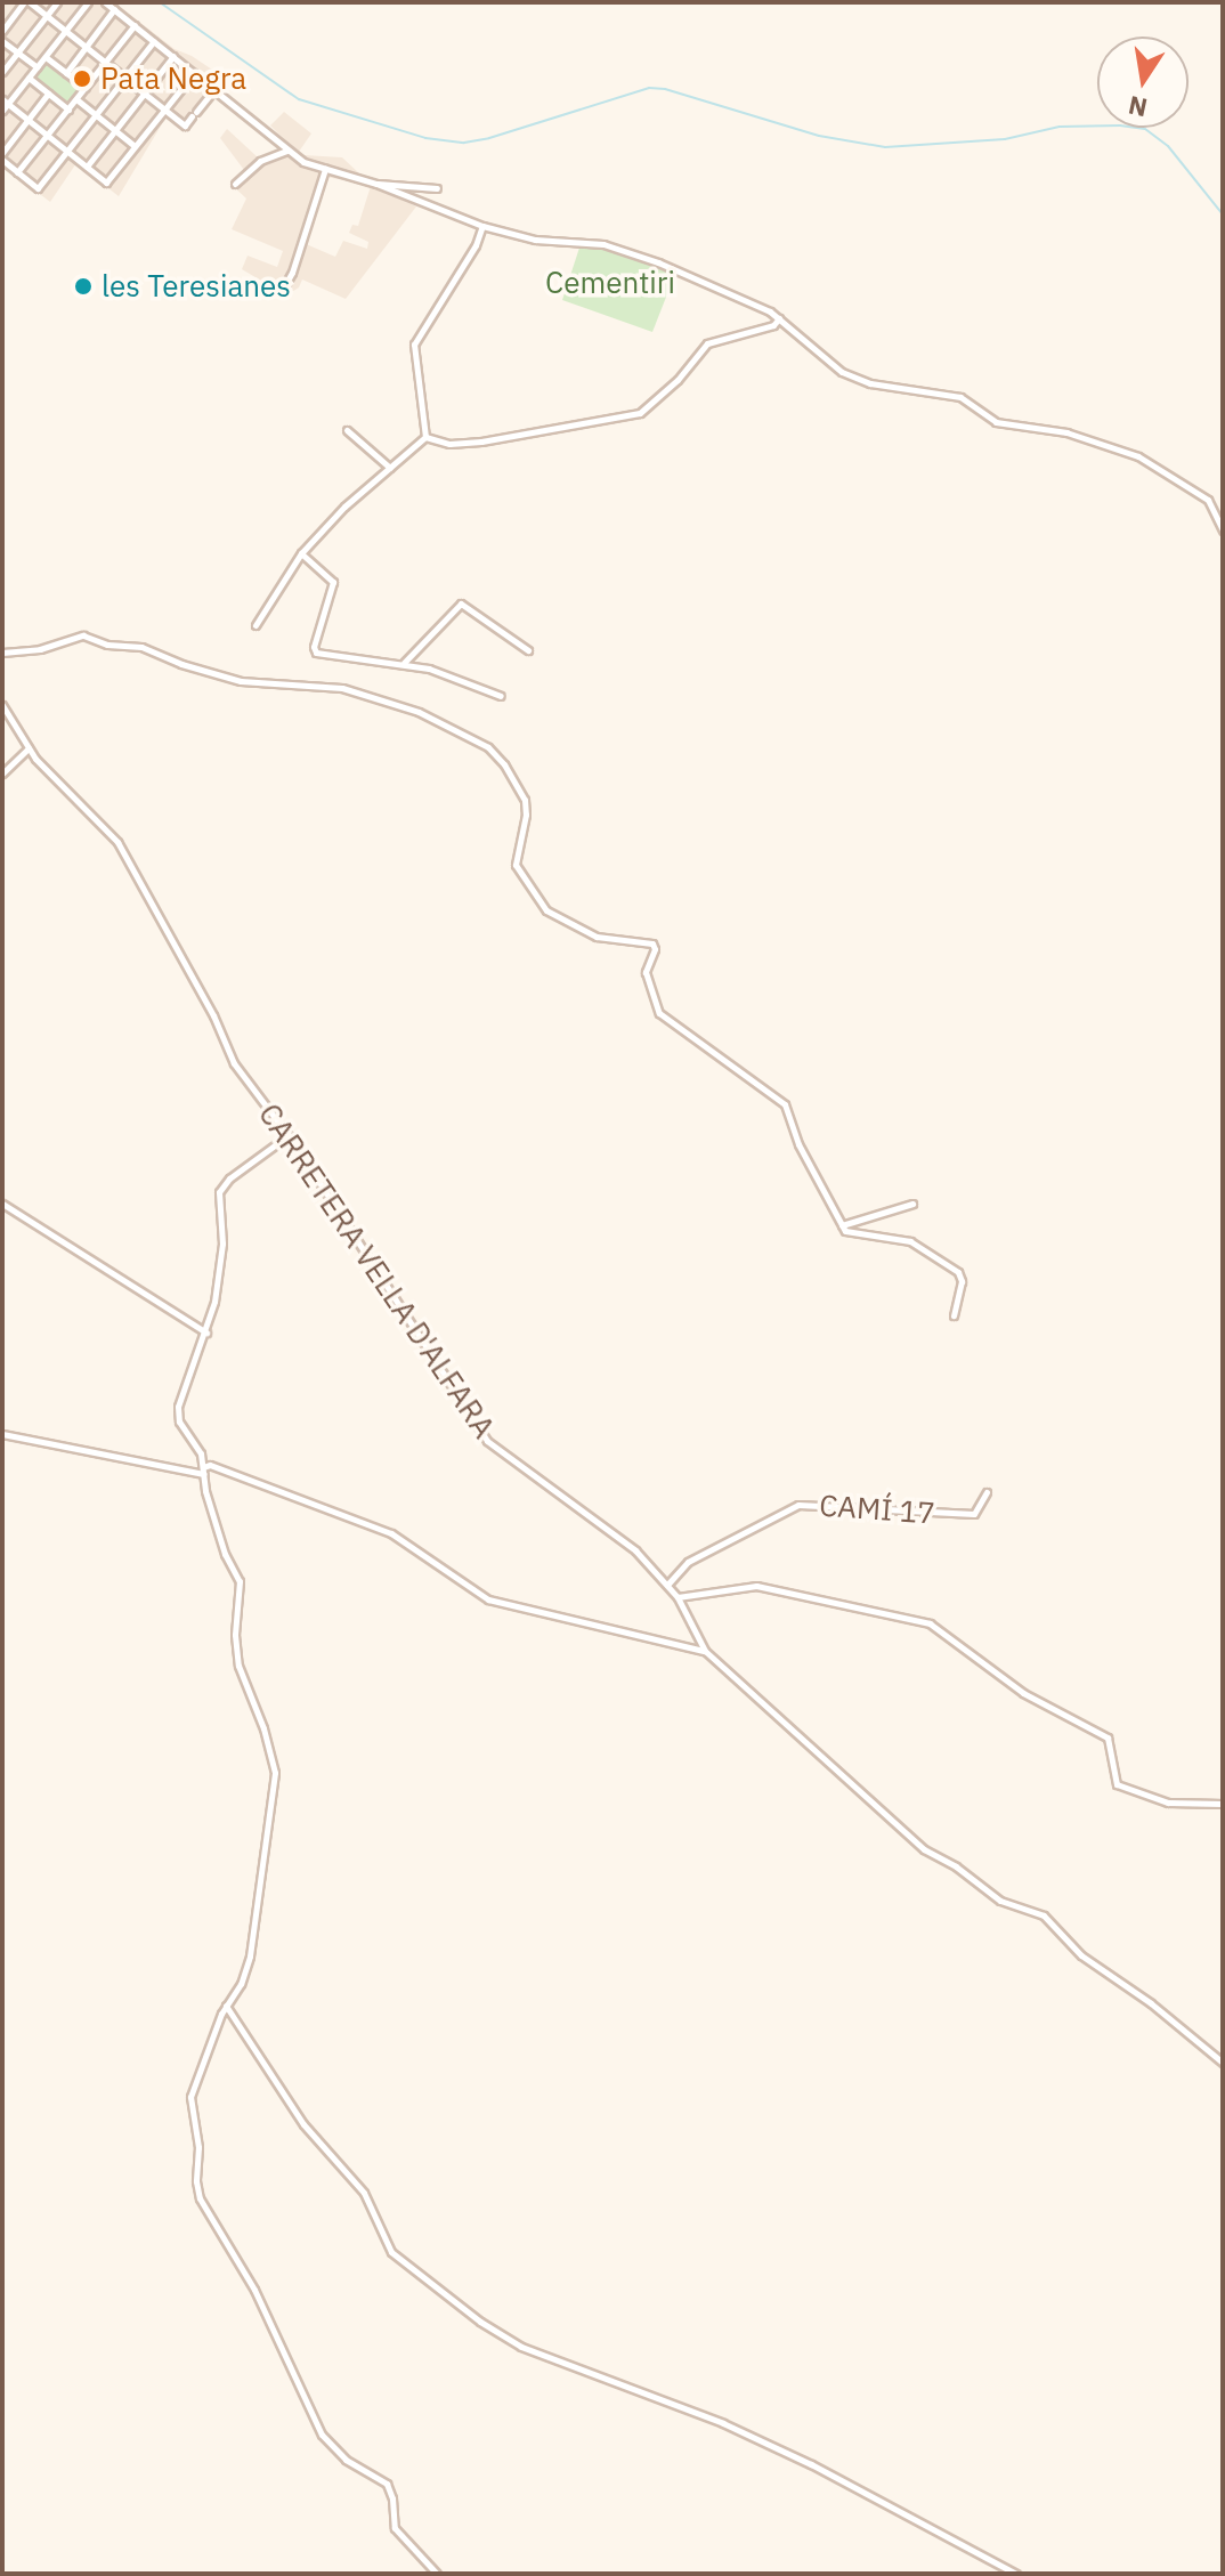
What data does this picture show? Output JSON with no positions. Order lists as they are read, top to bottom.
{
  "streets": {
    "street": ["CARRETERA VELLA D'ALFARA", "CAMÍ 17"]
  },
  "crossings": [
    ["CARRETERA VELLA D'ALFARA", "CAMÍ 17"]
  ],
  "parks": ["Cementiri"],
  "places": ["Pata Negra", "les Teresianes"],
  "north": "bottom"
}
